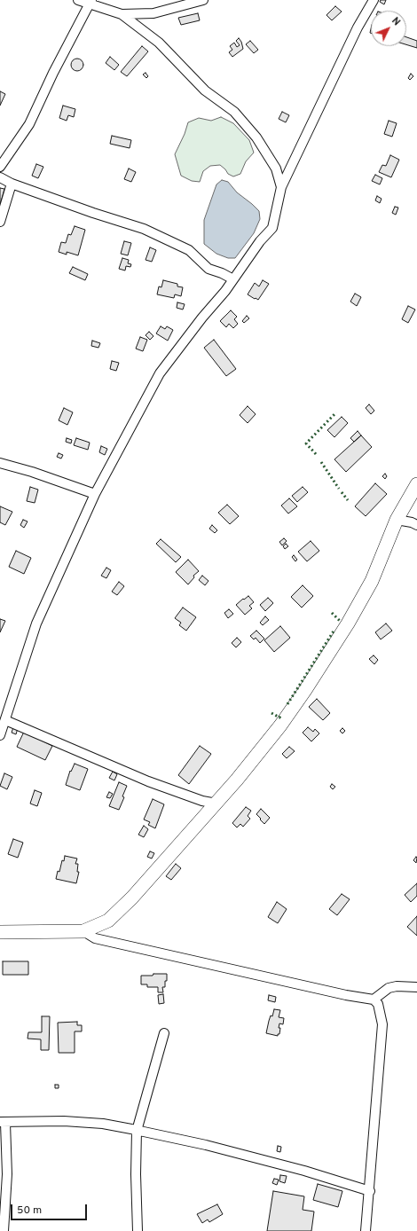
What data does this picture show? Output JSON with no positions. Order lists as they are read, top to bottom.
{
  "scale_bar": "50 m",
  "north": "top right"
}
